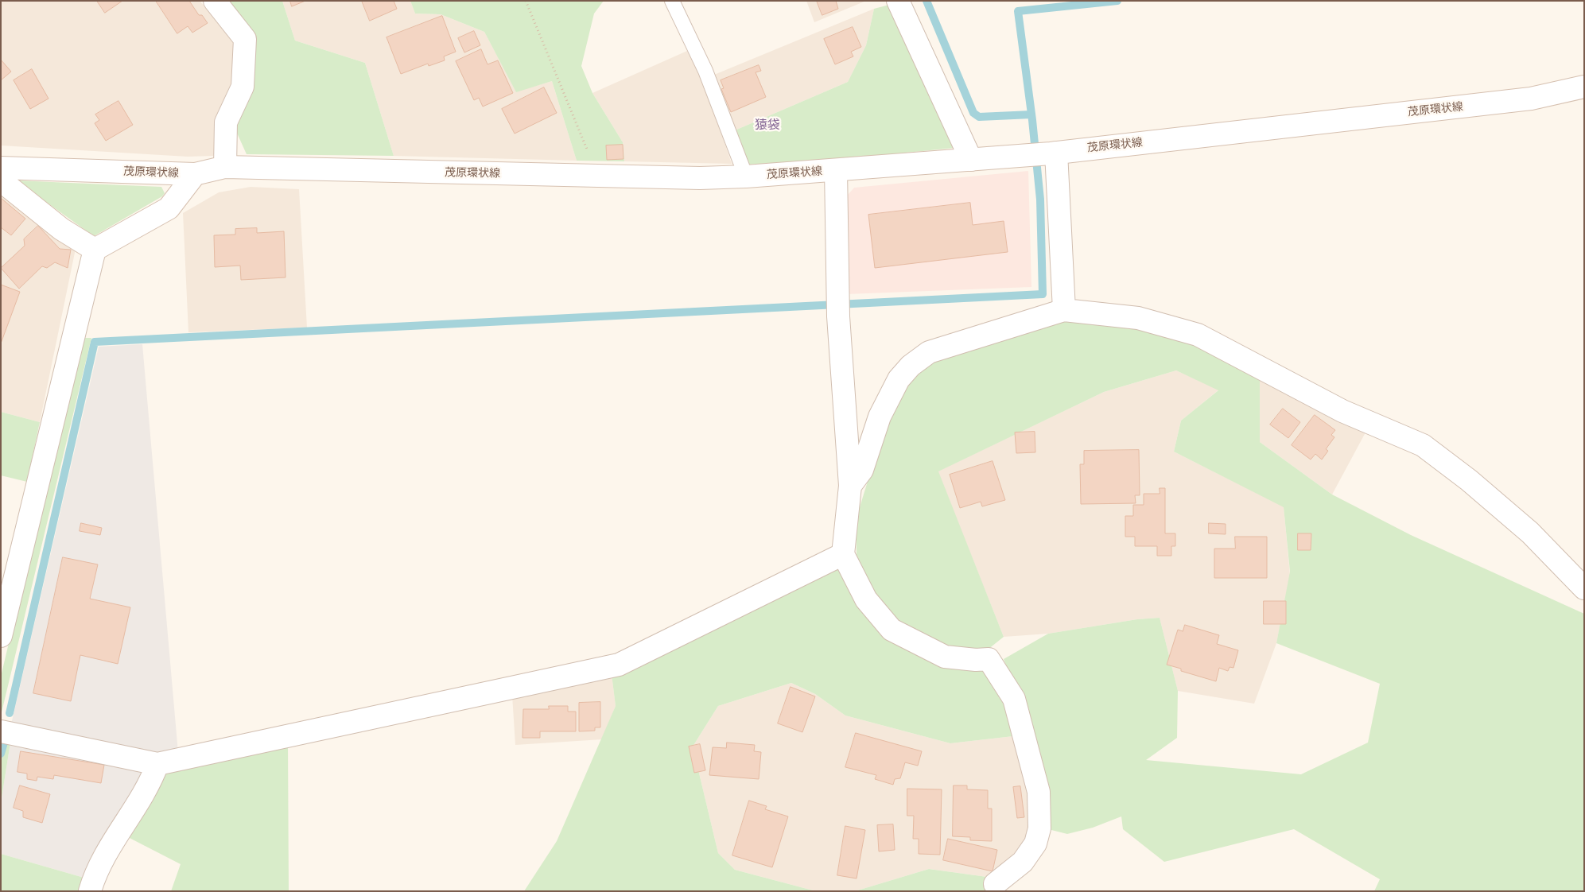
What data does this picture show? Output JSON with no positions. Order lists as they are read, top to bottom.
{
  "streets": {
    "street": ["茂原環状線"]
  },
  "districts": ["猿袋"]
}
